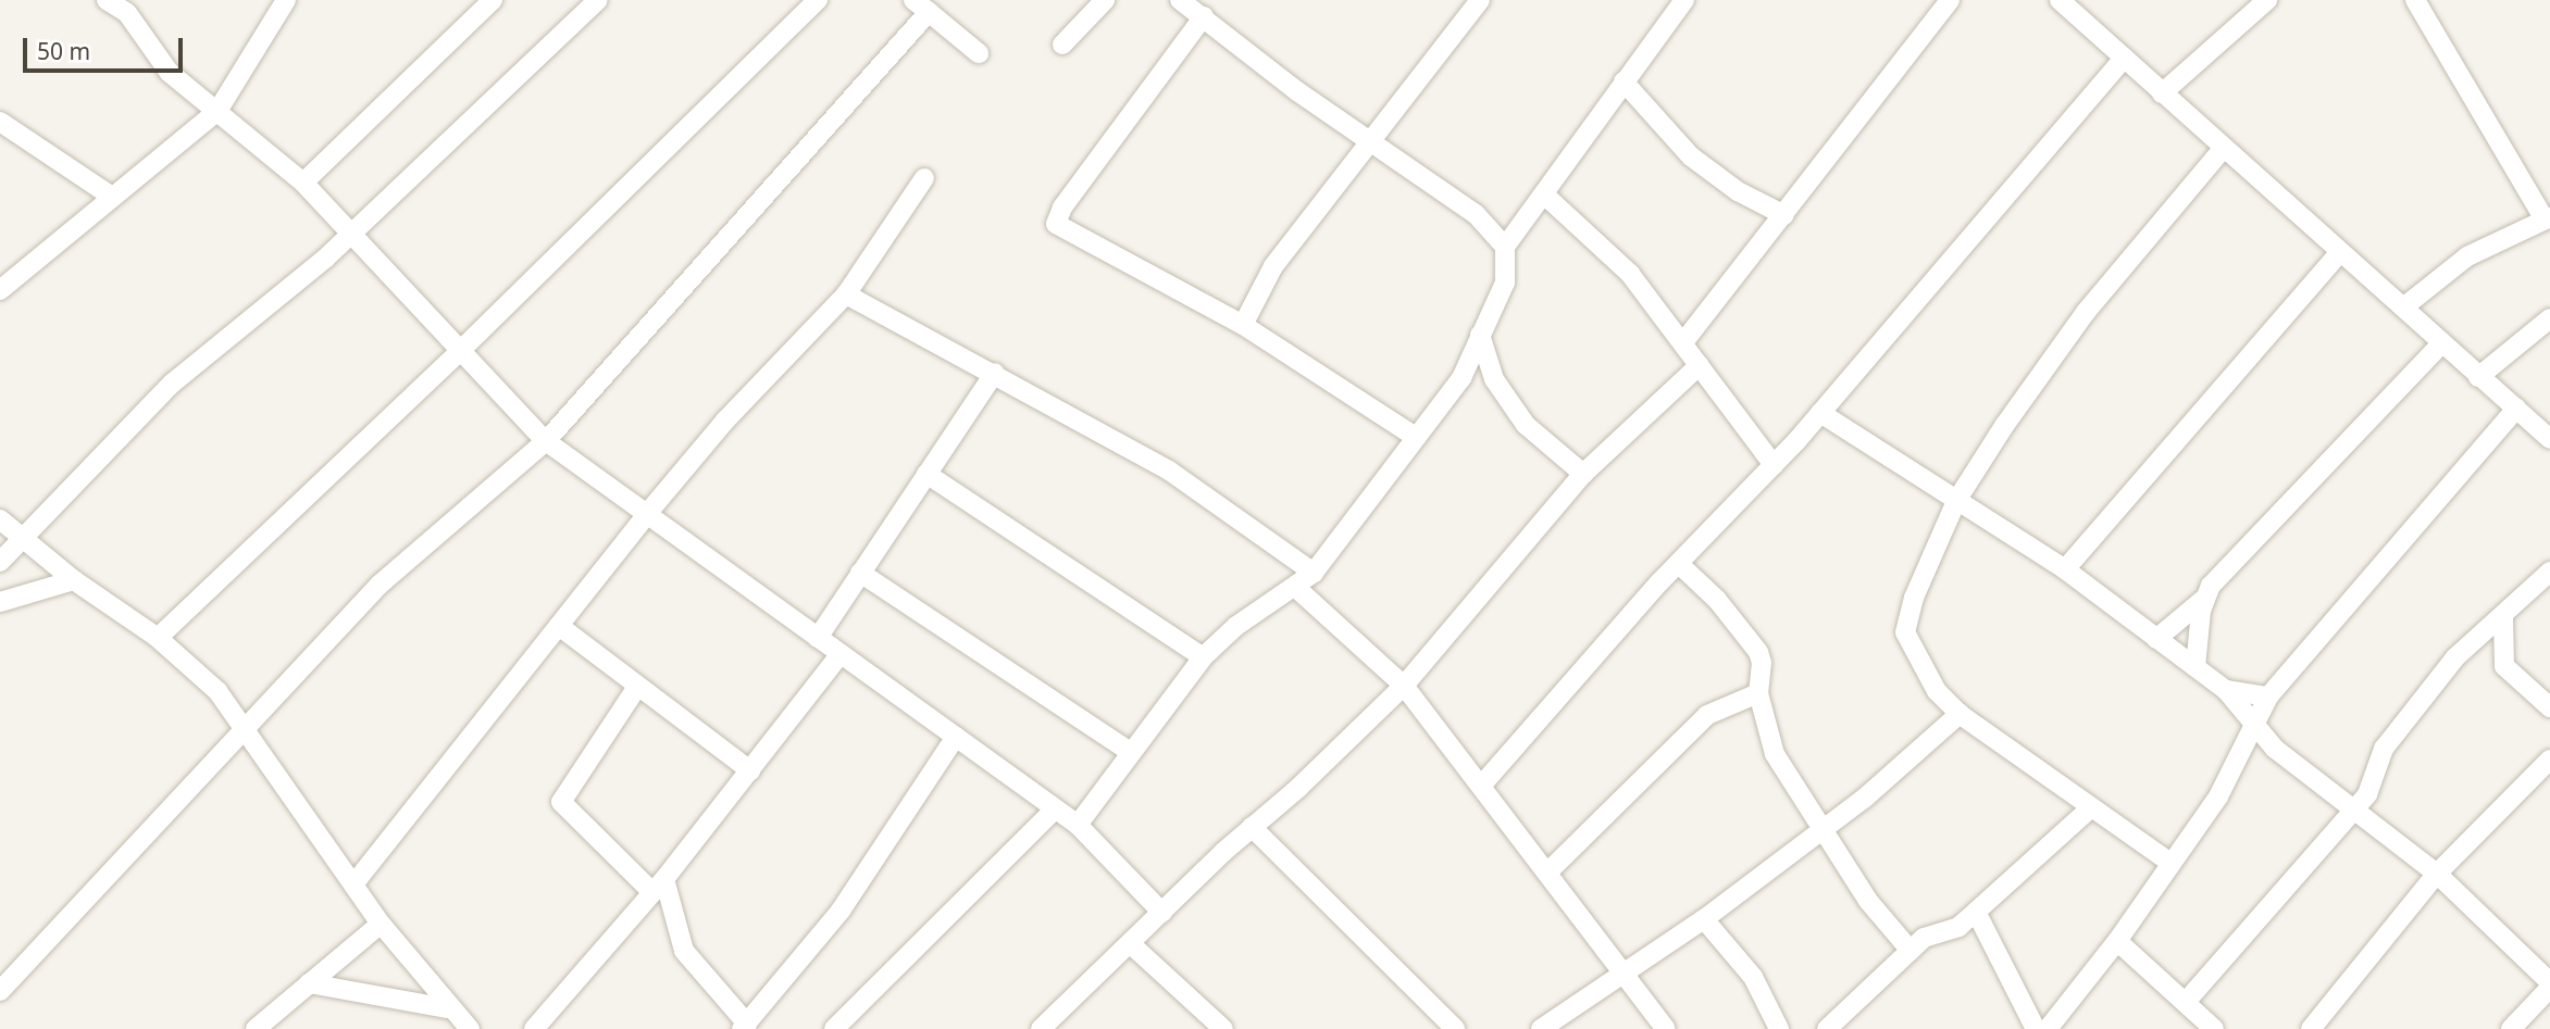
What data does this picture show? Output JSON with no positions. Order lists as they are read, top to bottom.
{
  "scale_bar": "50 m"
}
